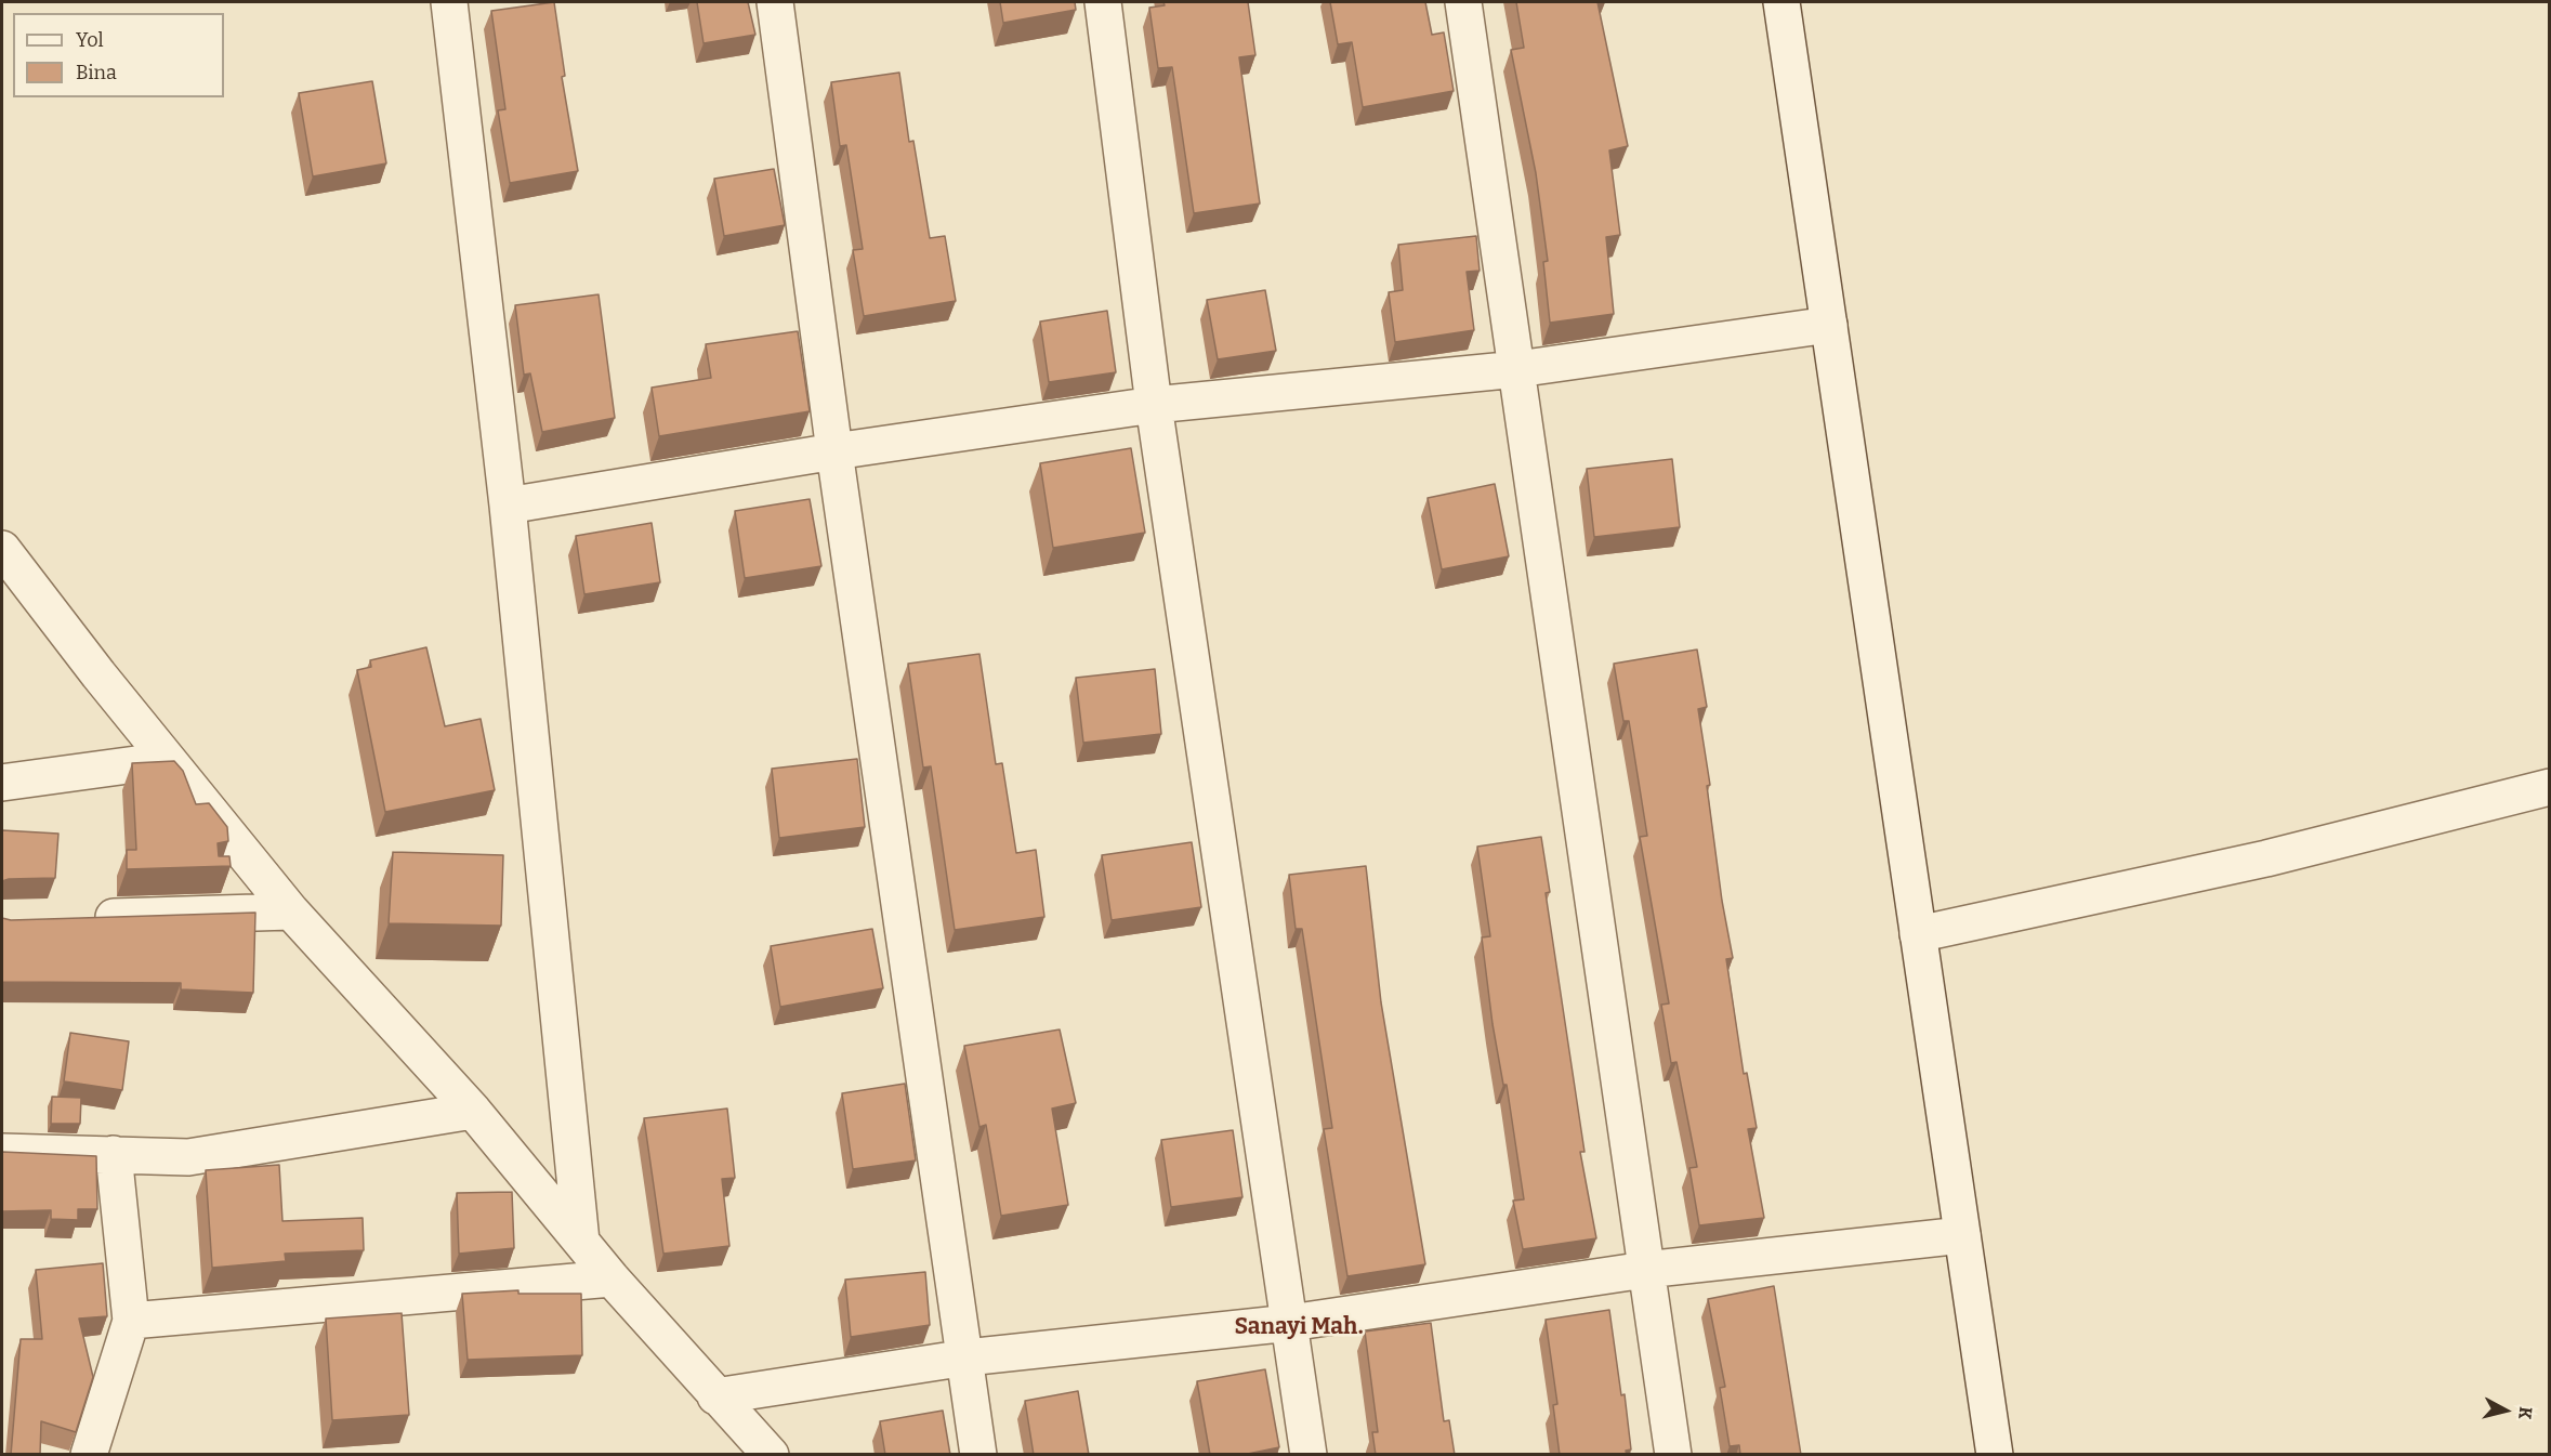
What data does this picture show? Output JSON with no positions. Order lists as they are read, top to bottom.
{
  "districts": ["Sanayi Mah."],
  "legend": ["Yol", "Bina"],
  "north": "right"
}
